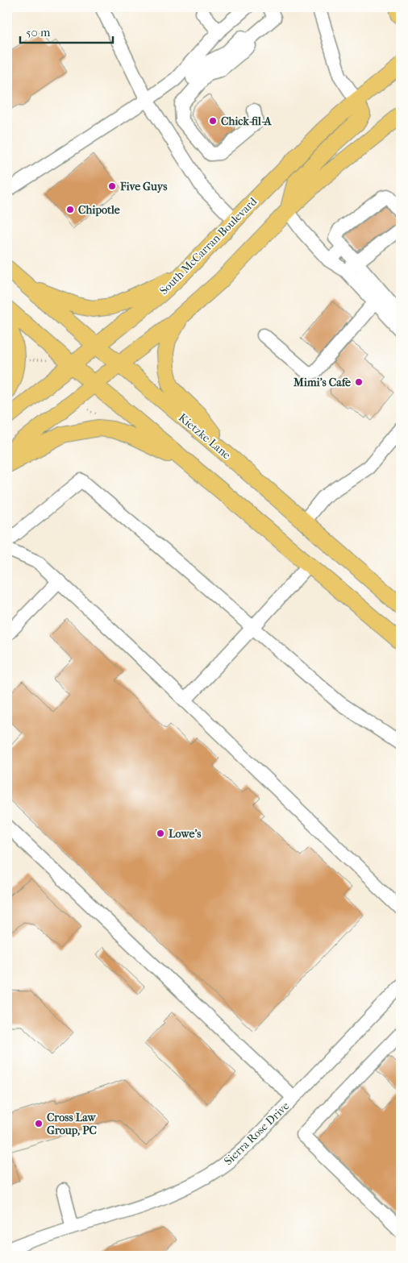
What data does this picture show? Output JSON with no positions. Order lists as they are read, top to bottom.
{
  "streets": {
    "main road": ["South McCarran Boulevard", "Kietzke Lane"],
    "street": ["Sierra Rose Drive"]
  },
  "crossings": [
    ["South McCarran Boulevard", "Kietzke Lane"]
  ],
  "places": [
    "Chick-fil-A",
    "Five Guys",
    "Chipotle",
    "Mimi's Cafe",
    "Lowe's",
    "Cross Law Group, PC"
  ],
  "scale_bar": "50 m"
}
